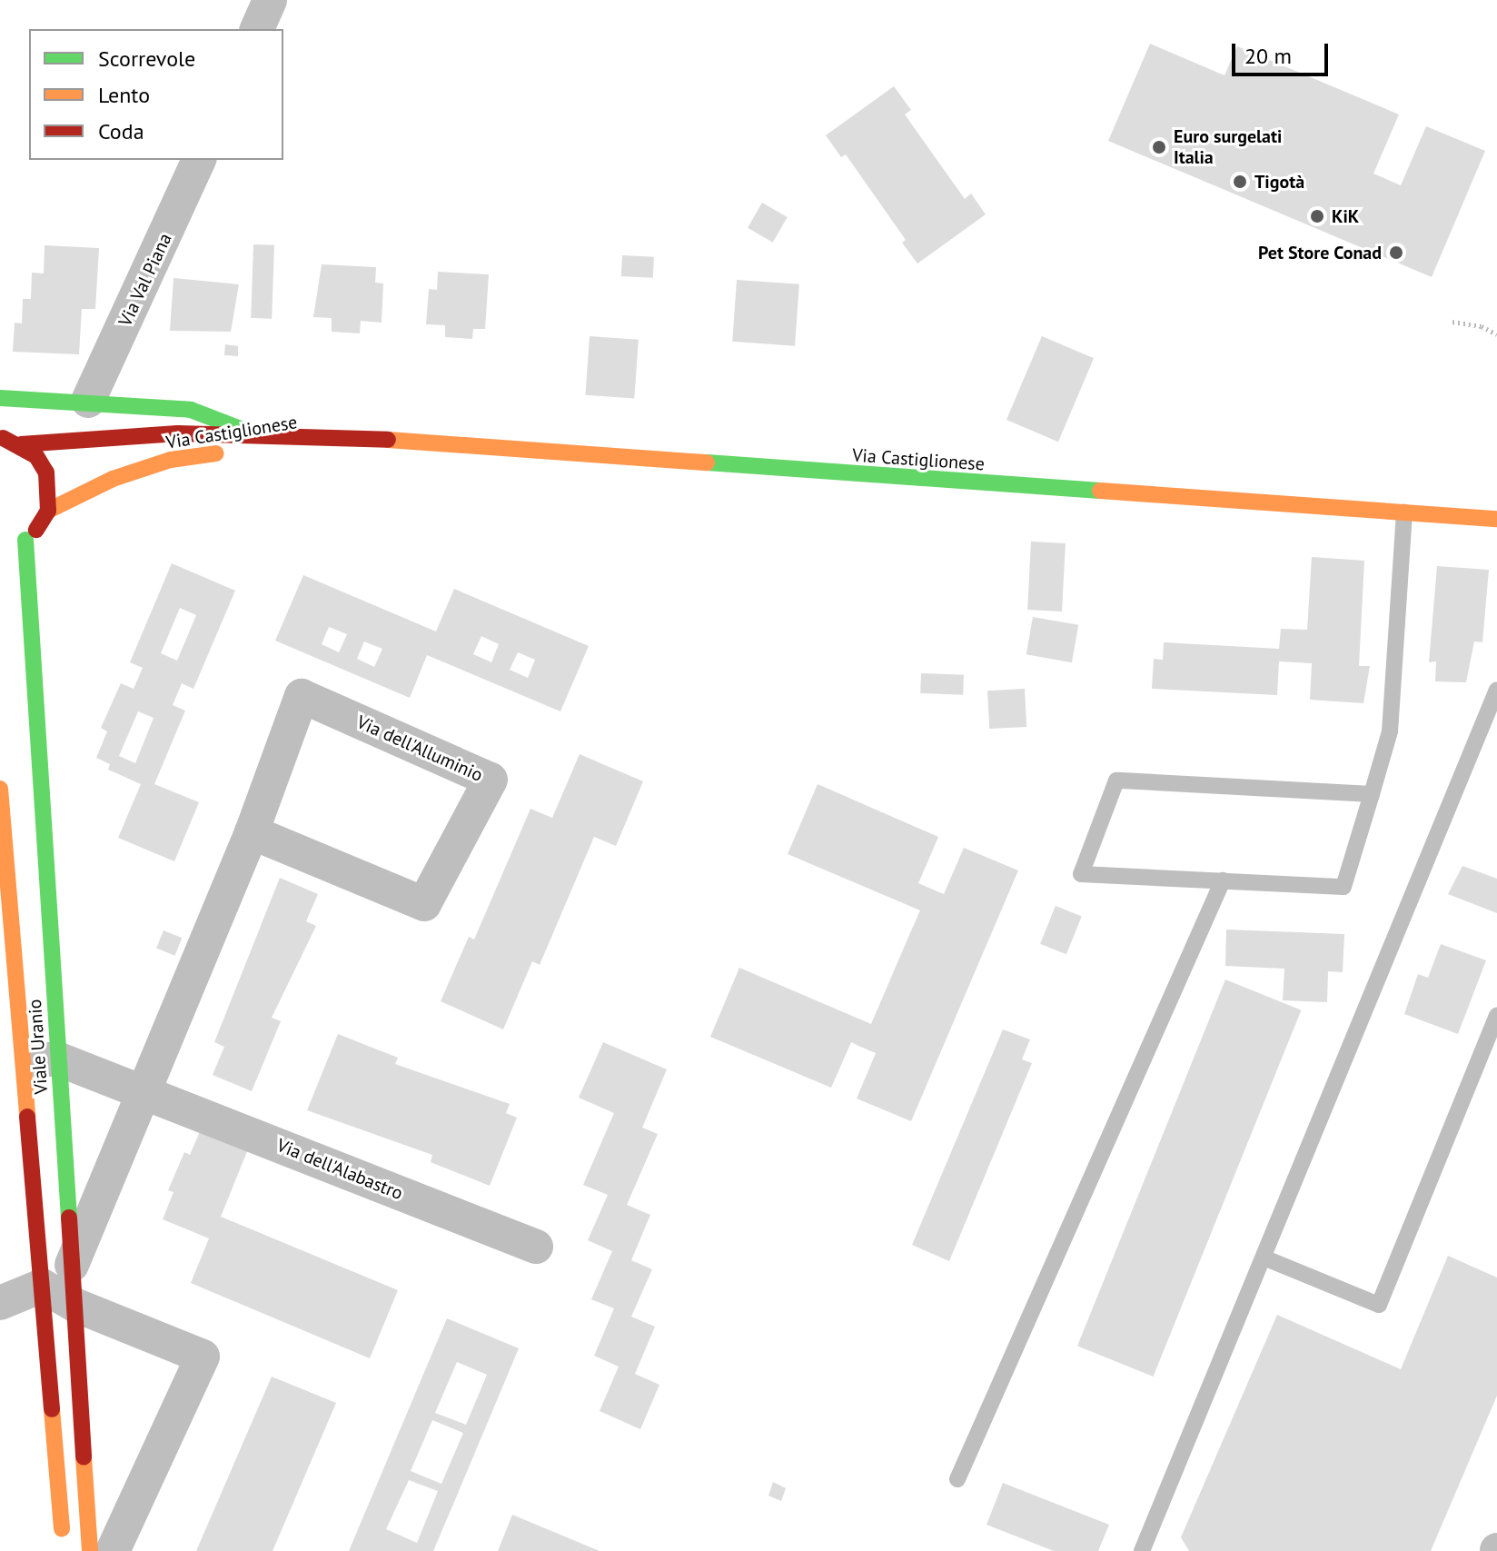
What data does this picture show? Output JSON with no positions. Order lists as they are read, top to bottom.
{
  "streets": {
    "main road": ["Via Castiglionese", "Viale Uranio"],
    "street": ["Via Val Piana", "Via dell'Alluminio", "Via dell'Alabastro"]
  },
  "crossings": [
    ["Via Val Piana", "Via Castiglionese"],
    ["Via Castiglionese", "Viale Uranio"],
    ["Via dell'Alluminio", "Viale Uranio"],
    ["Via dell'Alluminio", "Via dell'Alabastro"],
    ["Viale Uranio", "Via dell'Alabastro"]
  ],
  "places": [
    "Euro surgelati Italia",
    "Tigotà",
    "KiK",
    "Pet Store Conad"
  ],
  "legend": ["Scorrevole", "Lento", "Coda"],
  "scale_bar": "20 m"
}
